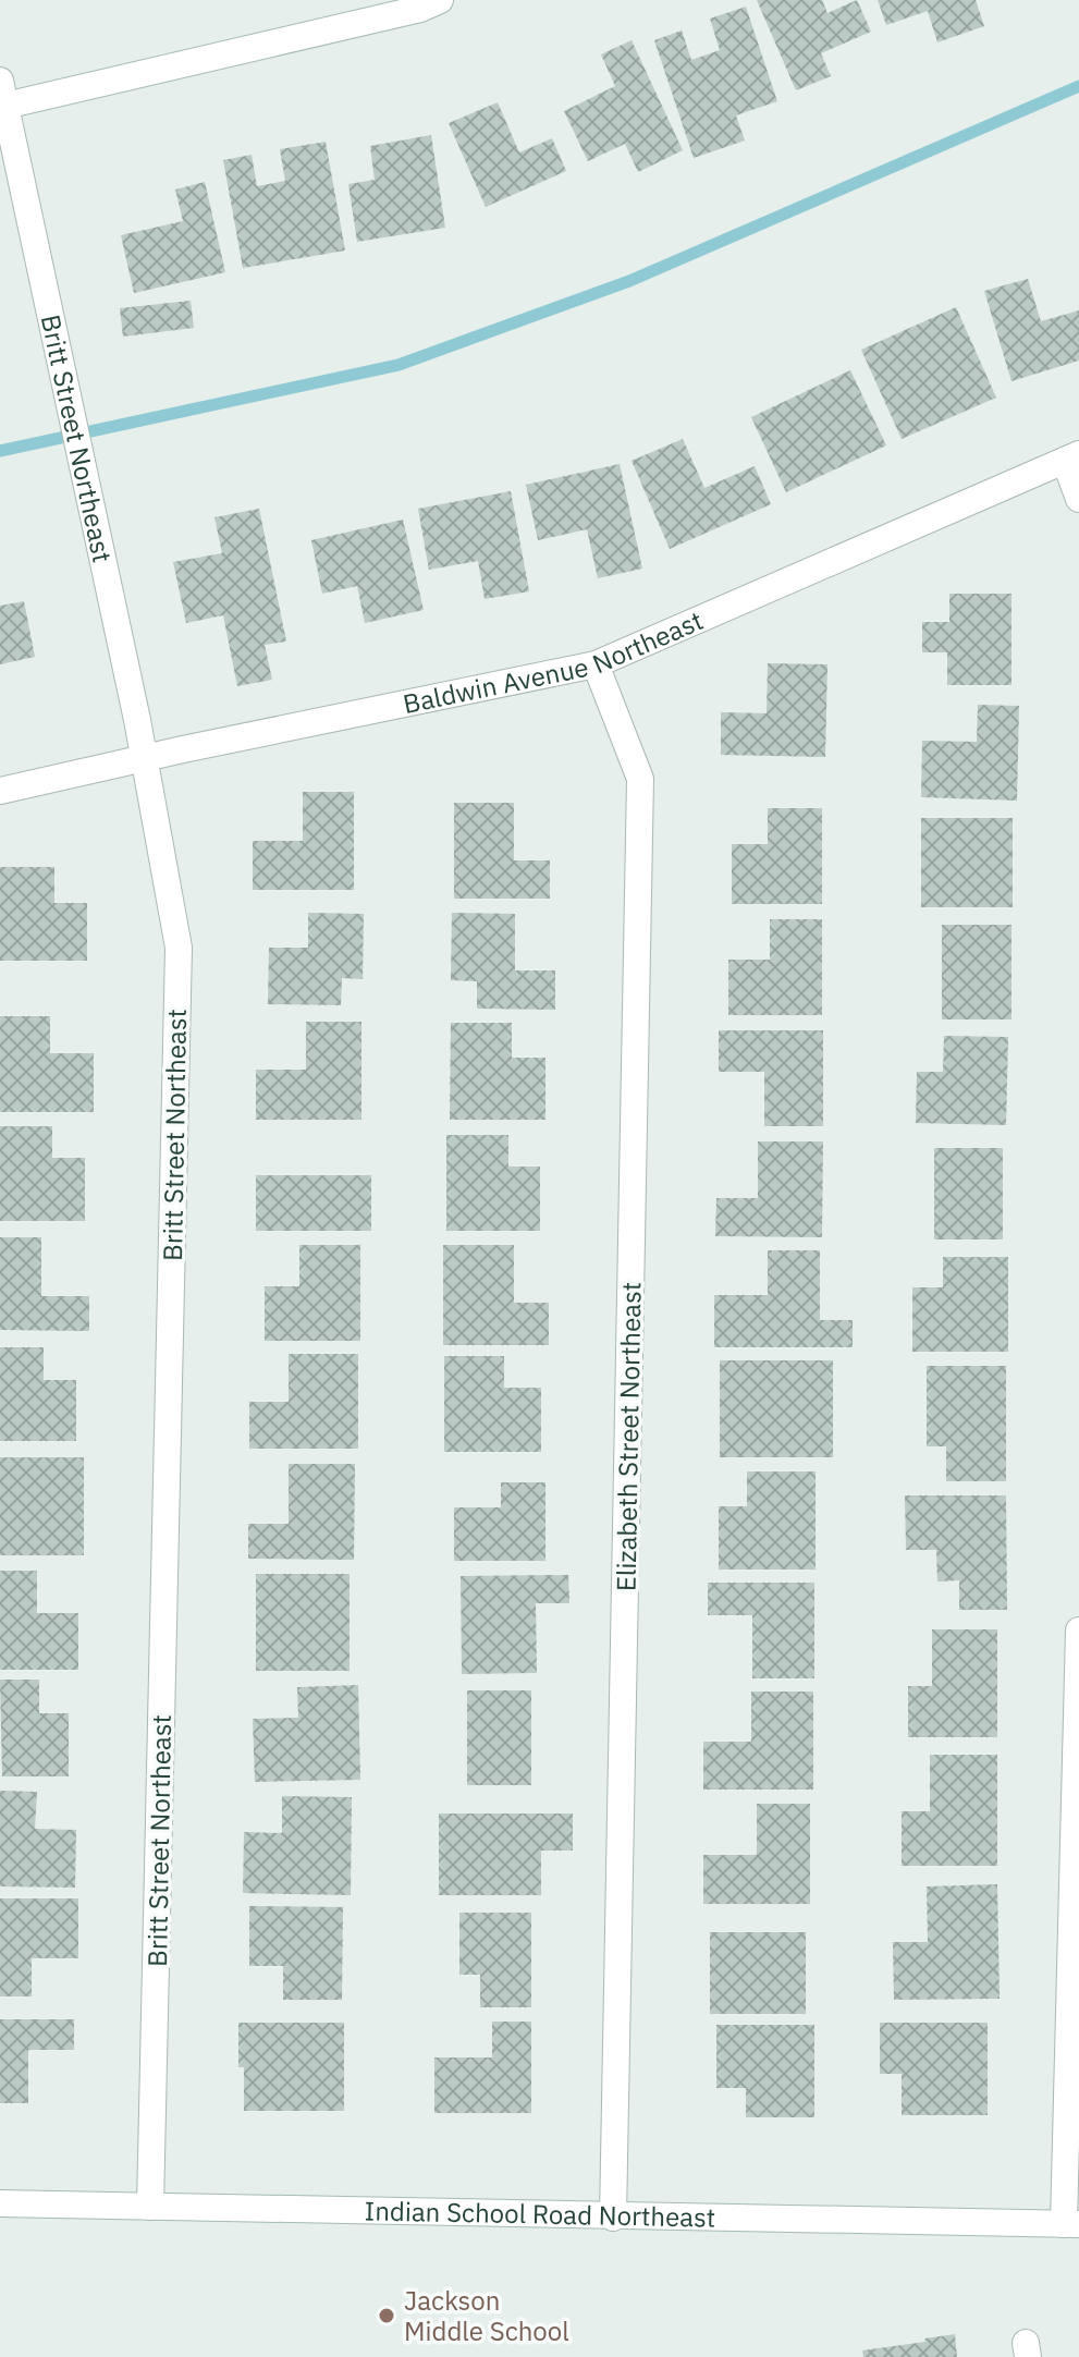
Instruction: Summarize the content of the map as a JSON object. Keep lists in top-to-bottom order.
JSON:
{
  "streets": {
    "street": [
      "Britt Street Northeast",
      "Baldwin Avenue Northeast",
      "Elizabeth Street Northeast",
      "Indian School Road Northeast"
    ]
  },
  "crossings": [
    ["Britt Street Northeast", "Baldwin Avenue Northeast"],
    ["Britt Street Northeast", "Indian School Road Northeast"],
    ["Baldwin Avenue Northeast", "Elizabeth Street Northeast"],
    ["Elizabeth Street Northeast", "Indian School Road Northeast"]
  ],
  "places": ["Jackson Middle School"]
}
